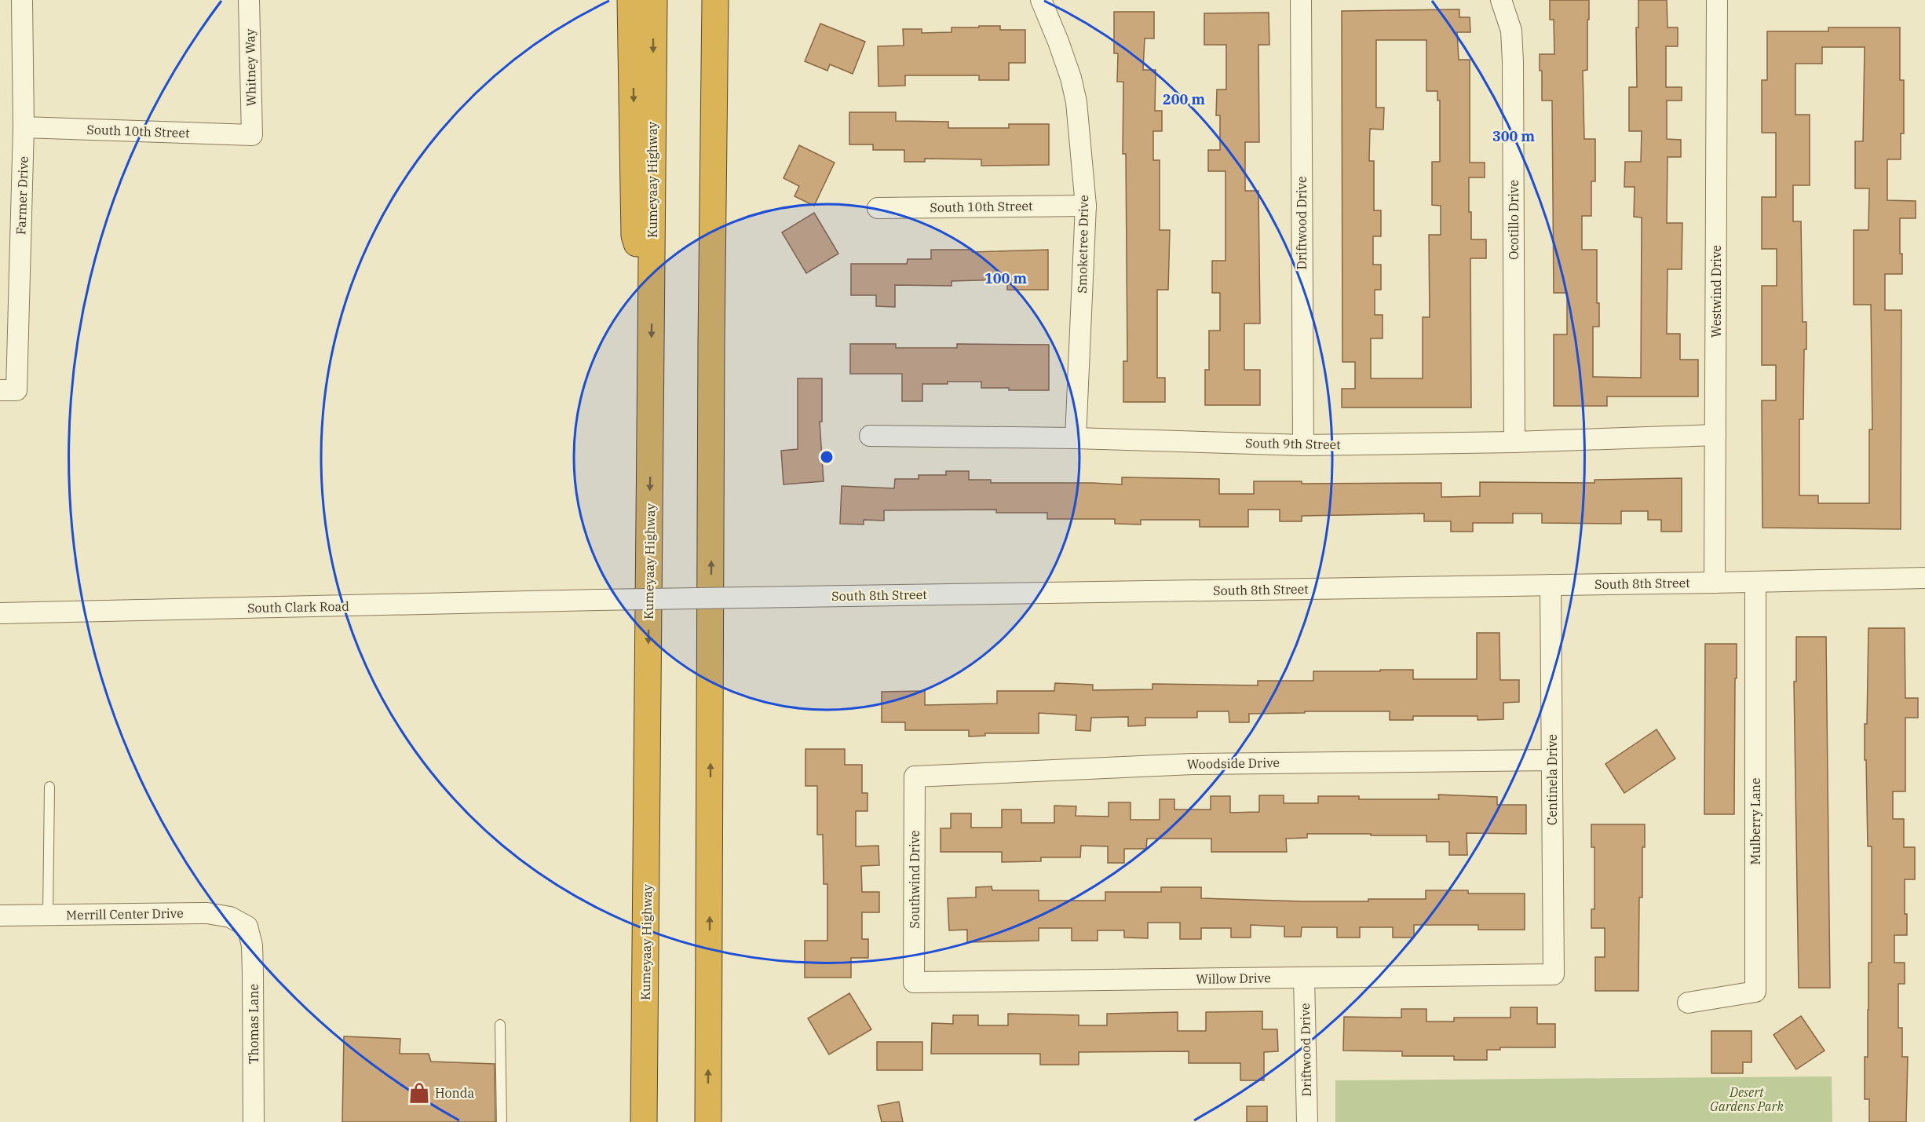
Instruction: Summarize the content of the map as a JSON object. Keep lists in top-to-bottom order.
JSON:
{
  "streets": {
    "highway": ["Kumeyaay Highway"],
    "street": [
      "Whitney Way",
      "South 10th Street",
      "Farmer Drive",
      "Ocotillo Drive",
      "Driftwood Drive",
      "Smoketree Drive",
      "Westwind Drive",
      "South 9th Street",
      "South 8th Street",
      "South Clark Road",
      "Woodside Drive",
      "Centinela Drive",
      "Mulberry Lane",
      "Southwind Drive",
      "Merrill Center Drive",
      "Willow Drive",
      "Thomas Lane"
    ]
  },
  "crossings": [
    ["Whitney Way", "South 10th Street"],
    ["South 10th Street", "Farmer Drive"],
    ["South 10th Street", "Smoketree Drive"],
    ["Ocotillo Drive", "South 9th Street"],
    ["Driftwood Drive", "South 9th Street"],
    ["Driftwood Drive", "Willow Drive"],
    ["Smoketree Drive", "South 9th Street"],
    ["Westwind Drive", "South 9th Street"],
    ["Westwind Drive", "South 8th Street"],
    ["South 8th Street", "South Clark Road"],
    ["South 8th Street", "Centinela Drive"],
    ["South 8th Street", "Mulberry Lane"],
    ["Woodside Drive", "Centinela Drive"],
    ["Woodside Drive", "Southwind Drive"],
    ["Centinela Drive", "Willow Drive"],
    ["Southwind Drive", "Willow Drive"],
    ["Merrill Center Drive", "Thomas Lane"]
  ],
  "parks": ["Desert Gardens Park"],
  "places": {
    "shop": ["Honda"]
  },
  "rings": ["200 m", "300 m", "100 m"]
}
